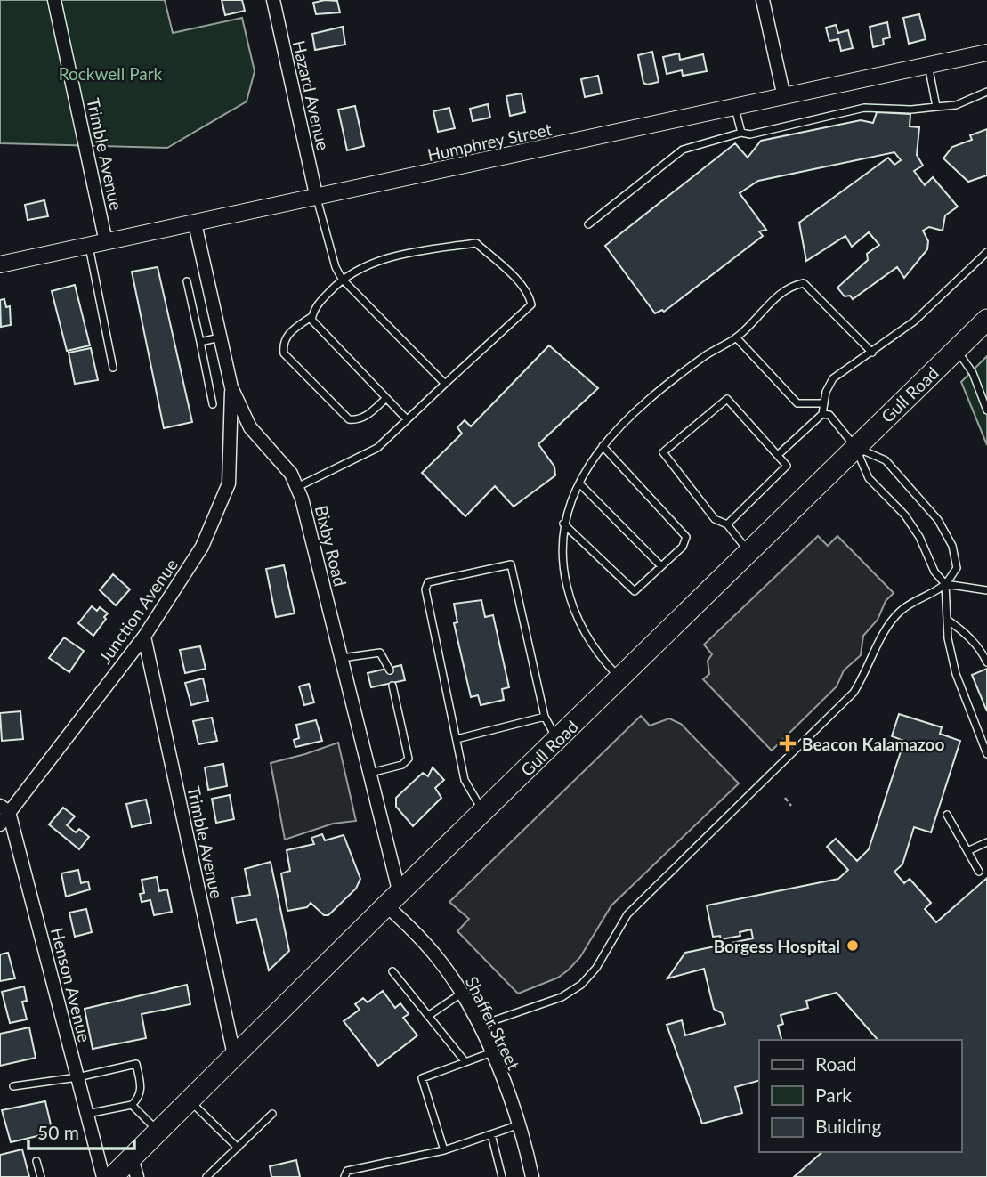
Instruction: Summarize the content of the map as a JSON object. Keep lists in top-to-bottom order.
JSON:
{
  "streets": {
    "main road": ["Gull Road"],
    "street": [
      "Hazard Avenue",
      "Humphrey Street",
      "Trimble Avenue",
      "Bixby Road",
      "Junction Avenue",
      "Henson Avenue",
      "Shaffer Street"
    ]
  },
  "crossings": [
    ["Hazard Avenue", "Humphrey Street"],
    ["Humphrey Street", "Trimble Avenue"],
    ["Humphrey Street", "Bixby Road"],
    ["Trimble Avenue", "Gull Road"],
    ["Trimble Avenue", "Junction Avenue"],
    ["Gull Road", "Bixby Road"],
    ["Gull Road", "Shaffer Street"],
    ["Bixby Road", "Junction Avenue"],
    ["Bixby Road", "Shaffer Street"],
    ["Junction Avenue", "Henson Avenue"]
  ],
  "parks": ["Rockwell Park"],
  "places": {
    "health": ["Beacon Kalamazoo"],
    "other": ["Borgess Hospital"]
  },
  "legend": ["Road", "Park", "Building"],
  "scale_bar": "50 m"
}
